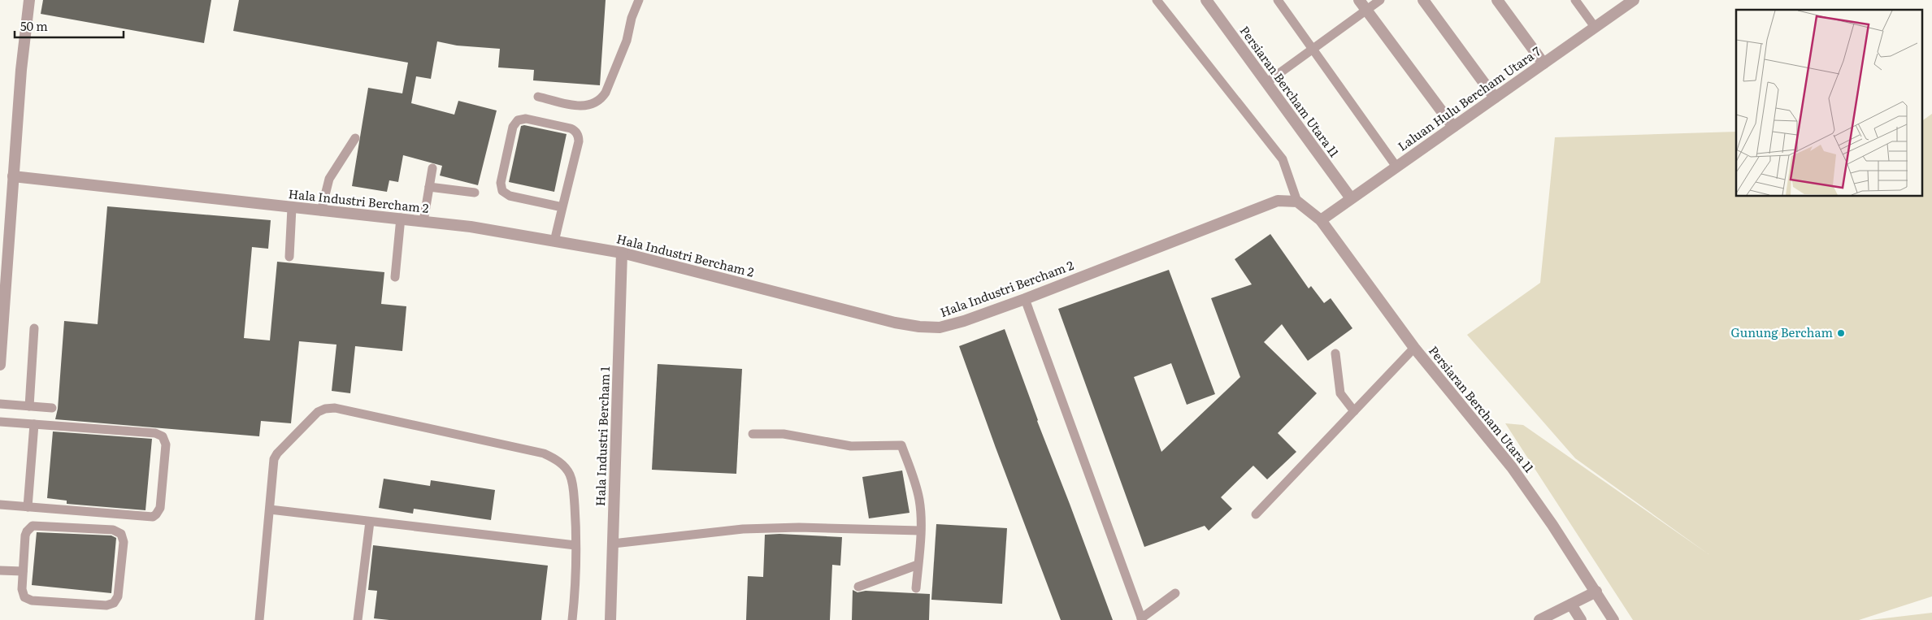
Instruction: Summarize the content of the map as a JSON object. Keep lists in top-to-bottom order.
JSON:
{
  "streets": {
    "street": [
      "Persiaran Bercham Utara 11",
      "Laluan Hulu Bercham Utara 7",
      "Hala Industri Bercham 2",
      "Hala Industri Bercham 1"
    ]
  },
  "crossings": [
    ["Persiaran Bercham Utara 11", "Laluan Hulu Bercham Utara 7"],
    ["Hala Industri Bercham 2", "Hala Industri Bercham 1"]
  ],
  "places": ["Gunung Bercham"],
  "scale_bar": "50 m"
}
